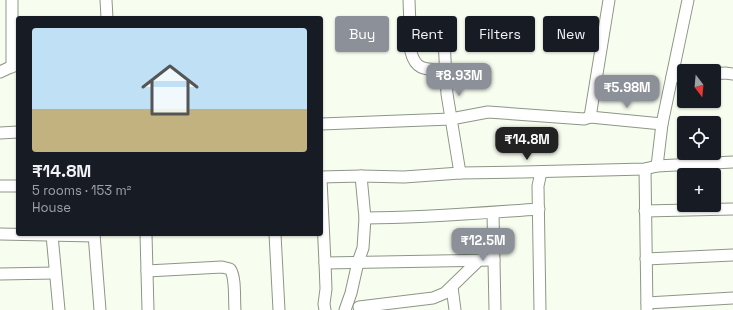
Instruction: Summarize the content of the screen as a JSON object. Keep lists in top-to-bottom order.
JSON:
{
  "north": "bottom",
  "page": {
    "chip": [
      "Buy",
      "Rent",
      "Filters",
      "New"
    ],
    "list": [
      {
        "name": "₹14.8M",
        "note": "5 rooms · 153 m² · House"
      }
    ],
    "price": [
      "₹8.93M",
      "₹5.98M",
      "₹14.8M",
      "₹12.5M"
    ],
    "map_buttons": "+"
  }
}
